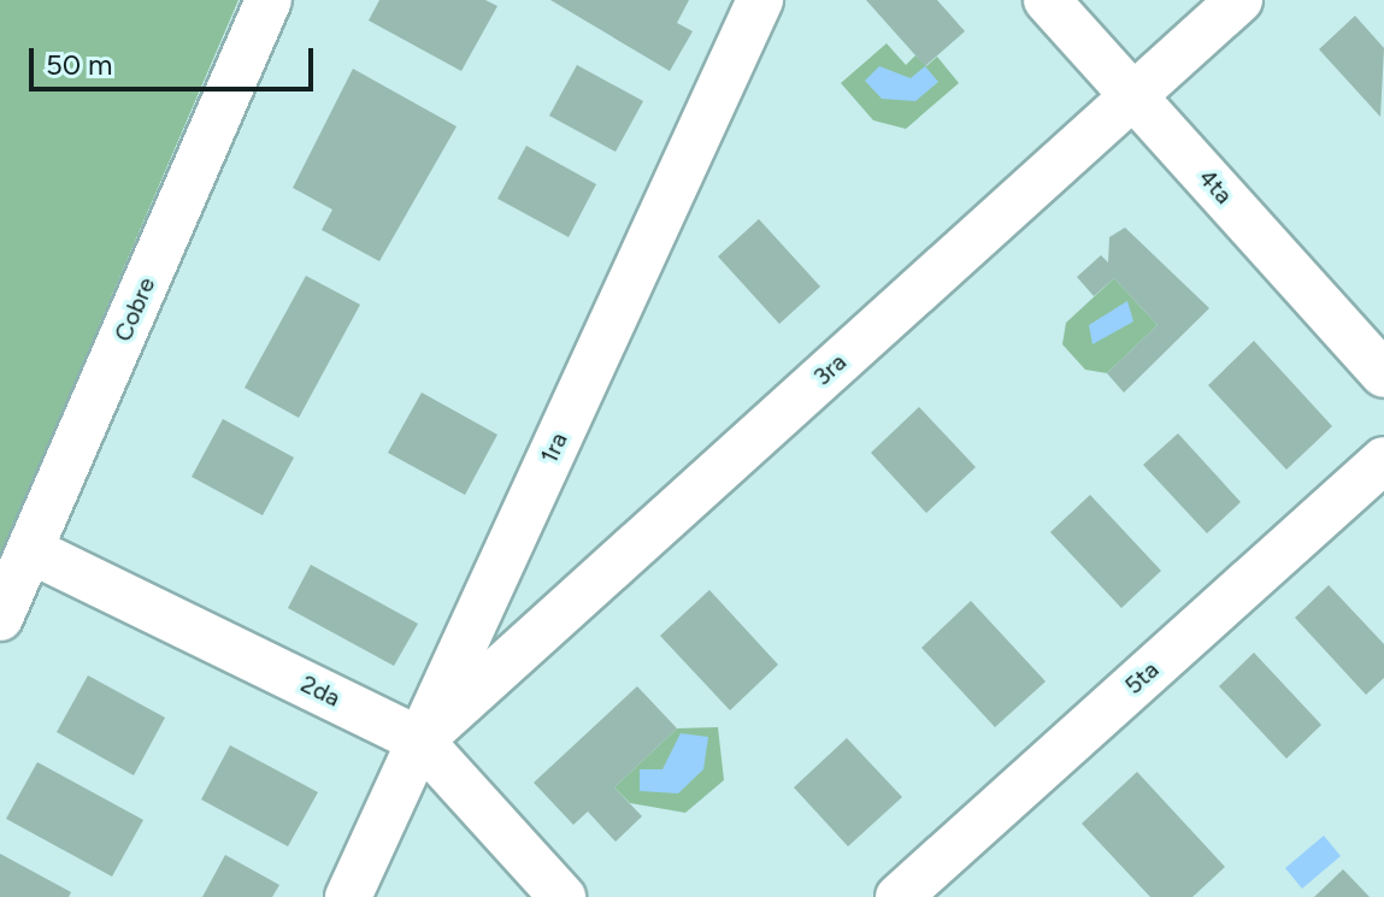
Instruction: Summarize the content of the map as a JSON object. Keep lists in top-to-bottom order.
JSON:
{
  "streets": {
    "street": [
      "4ta",
      "Cobre",
      "3ra",
      "1ra",
      "5ta",
      "2da"
    ]
  },
  "crossings": [
    ["4ta", "3ra"],
    ["Cobre", "2da"],
    ["3ra", "1ra"],
    ["3ra", "2da"],
    ["1ra", "2da"]
  ],
  "scale_bar": "50 m"
}
